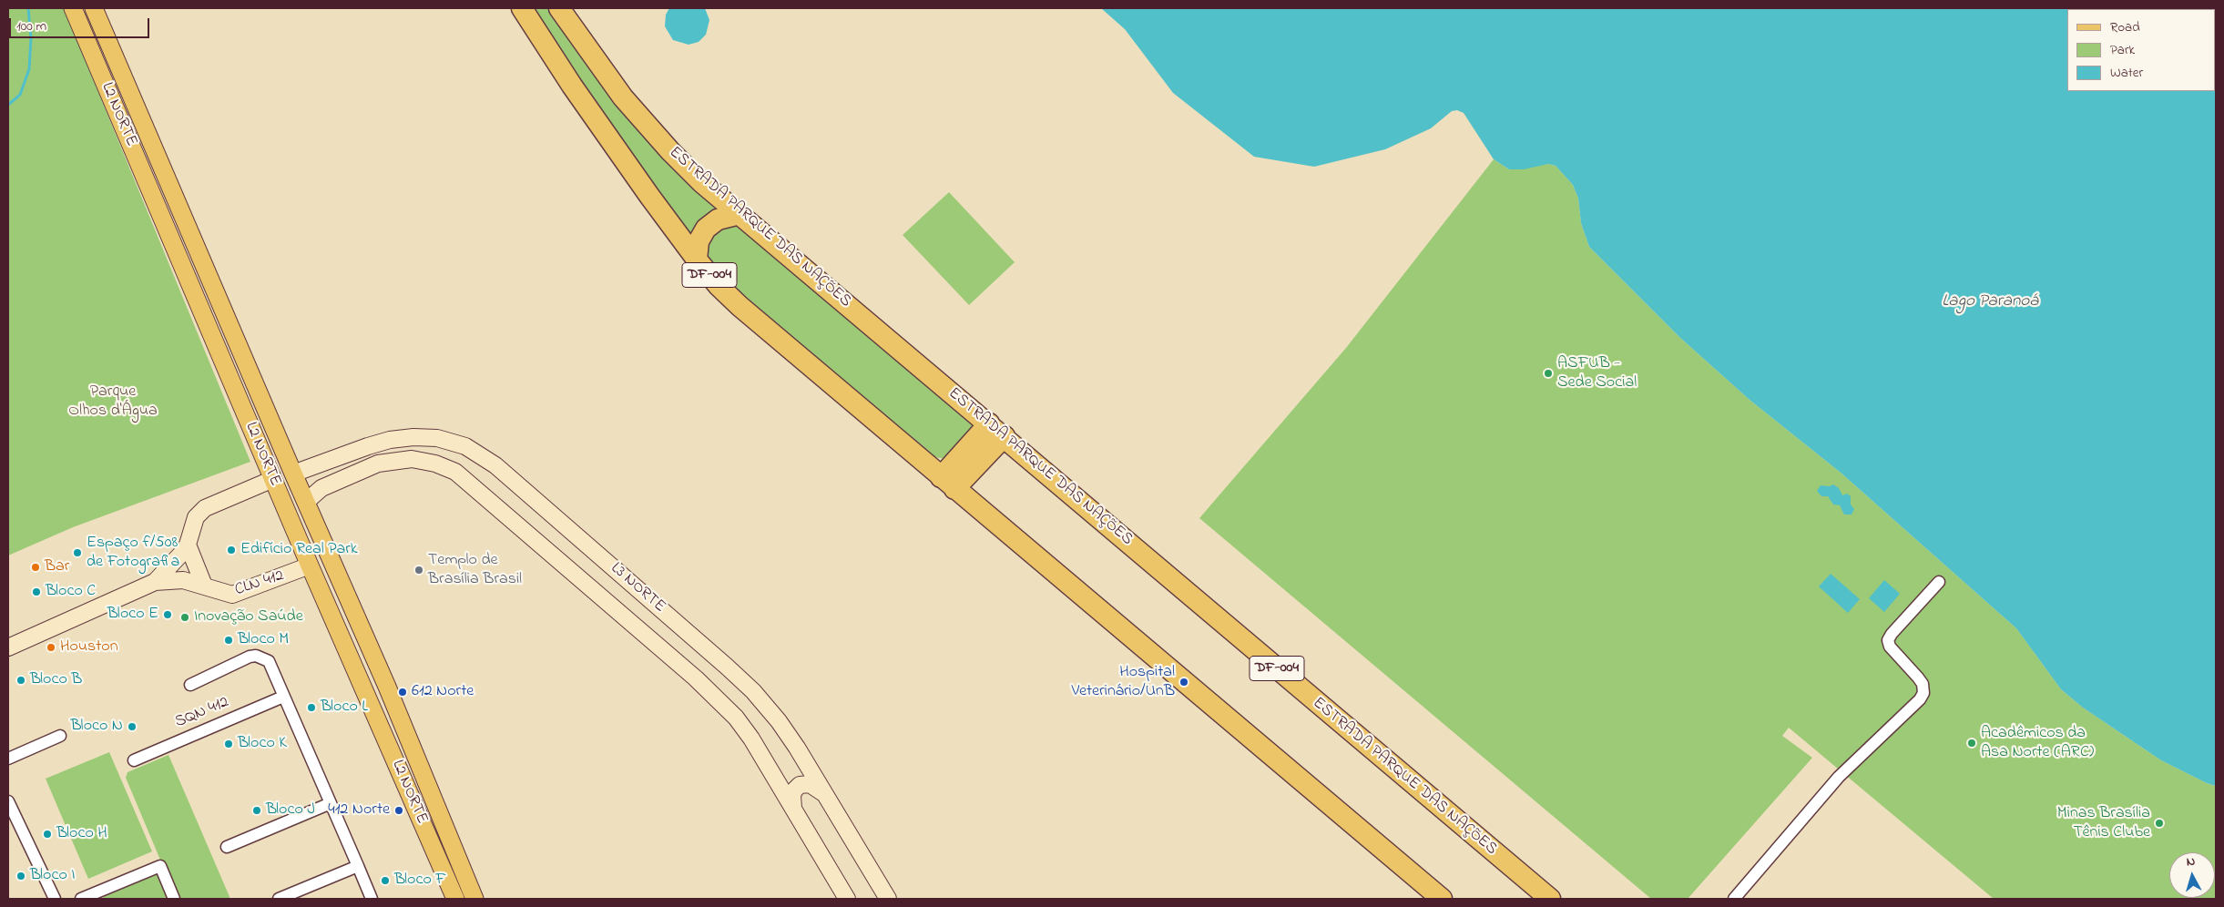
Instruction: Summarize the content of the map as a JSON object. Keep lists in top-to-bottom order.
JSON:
{
  "streets": {
    "highway": ["ESTRADA PARQUE DAS NAÇÕES", "DF-004"],
    "main road": ["L2 NORTE", "CLN 412", "L3 NORTE"],
    "street": ["SQN 412"]
  },
  "crossings": [
    ["L2 NORTE", "CLN 412"],
    ["L2 NORTE", "L3 NORTE"]
  ],
  "water": ["Lago Paranoá"],
  "parks": ["Parque Olhos d'Água"],
  "places": [
    "ASFUB - Sede Social",
    "Edifício Real Park",
    "Espaço f/508 de Fotografia",
    "Bar",
    "Templo de Brasília Brasil",
    "Bloco C",
    "Bloco E",
    "Inovação Saúde",
    "Bloco M",
    "Houston",
    "Bloco B",
    "Hospital Veterinário/UnB",
    "612 Norte",
    "Bloco L",
    "Bloco N",
    "Acadêmicos da Asa Norte (ARC)",
    "Bloco K",
    "Bloco J",
    "412 Norte",
    "Minas Brasília Tênis Clube",
    "Bloco H",
    "Bloco I",
    "Bloco F"
  ],
  "legend": ["Road", "Park", "Water"],
  "scale_bar": "100 m",
  "north": "top"
}
